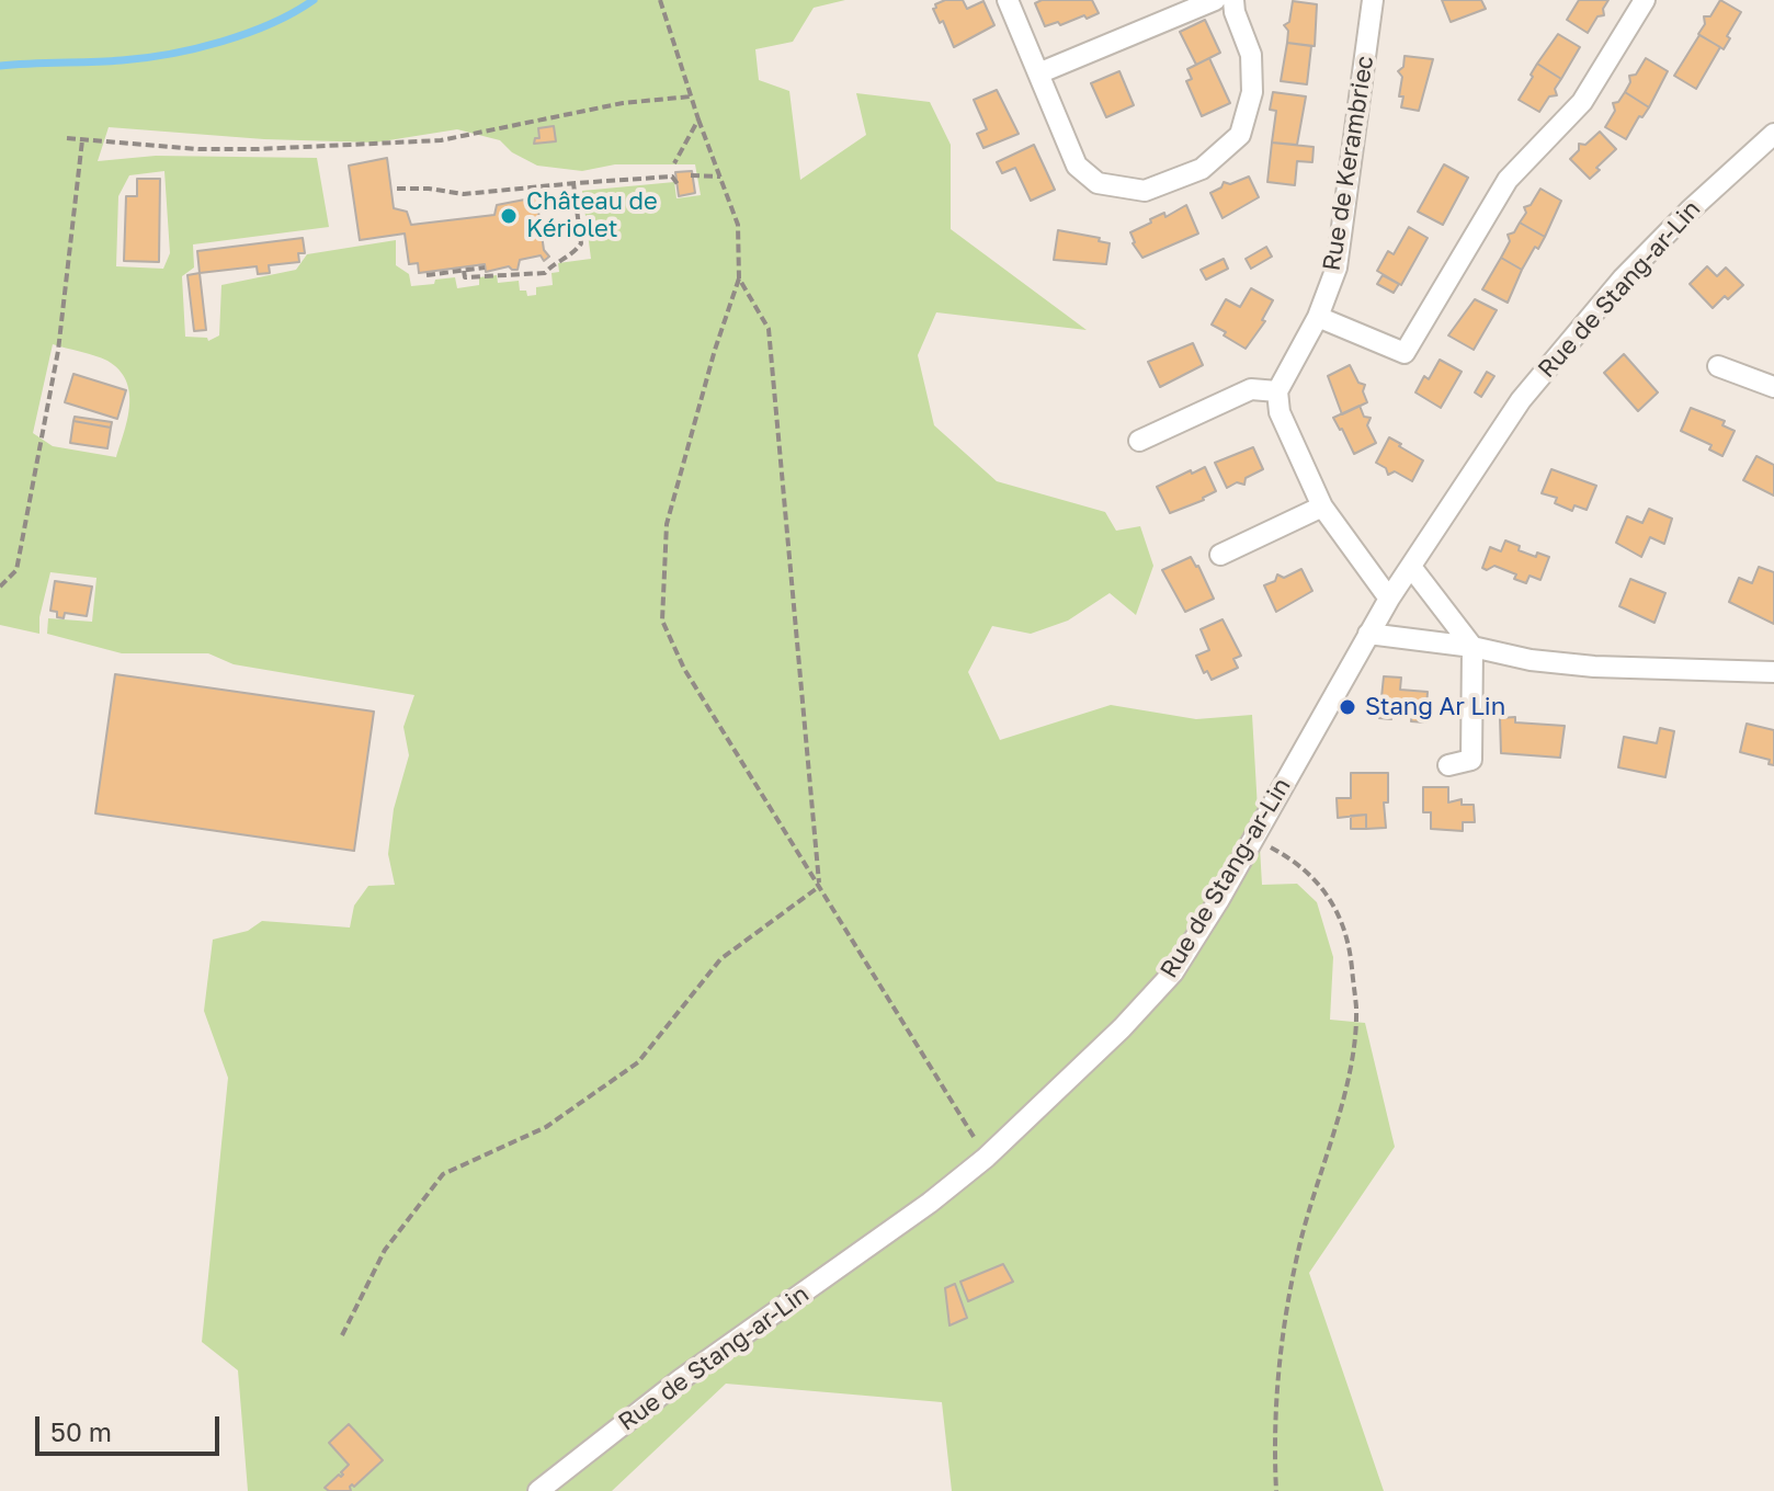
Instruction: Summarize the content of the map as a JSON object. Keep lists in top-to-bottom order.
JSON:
{
  "streets": {
    "street": ["Rue de Kerambriec", "Rue de Stang-ar-Lin"]
  },
  "places": ["Château de Kériolet", "Stang Ar Lin"],
  "scale_bar": "50 m"
}
